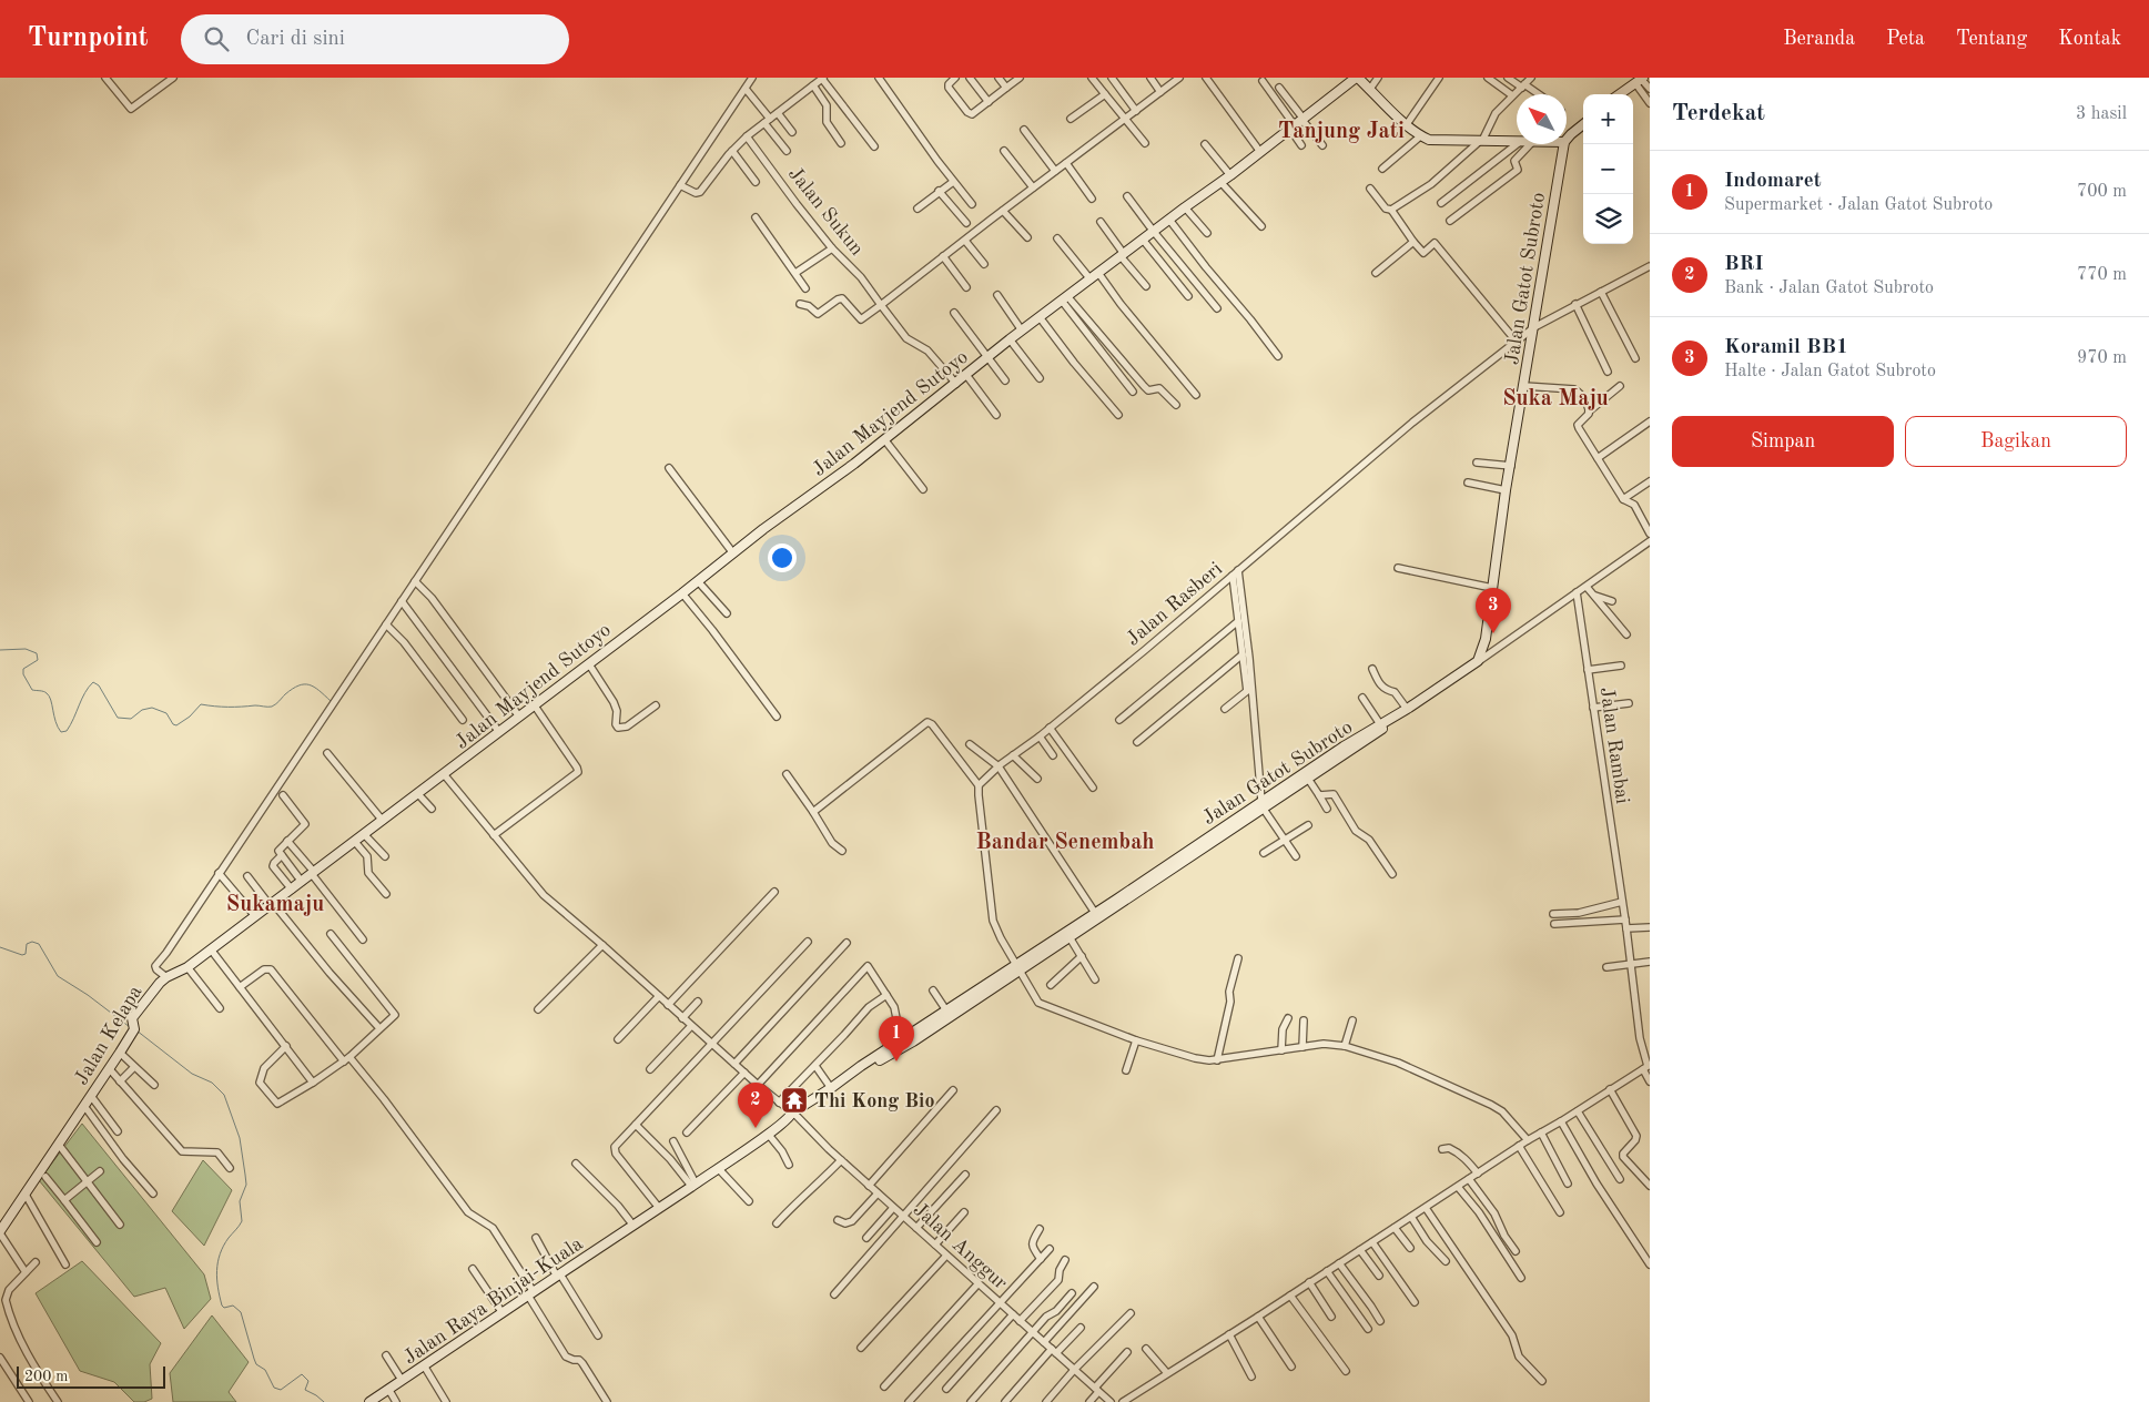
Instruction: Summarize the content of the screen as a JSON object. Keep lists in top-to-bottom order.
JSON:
{
  "streets": {
    "main road": [
      "Jalan Gatot Subroto",
      "Jalan Mayjend Sutoyo",
      "Jalan Kelapa",
      "Jalan Raya Binjai-Kuala"
    ],
    "street": [
      "Jalan Sukun",
      "Jalan Rasberi",
      "Jalan Rambai",
      "Jalan Anggur"
    ]
  },
  "crossings": [
    ["Jalan Sukun", "Jalan Mayjend Sutoyo"],
    ["Jalan Gatot Subroto", "Jalan Rasberi"],
    ["Jalan Gatot Subroto", "Jalan Anggur"],
    ["Jalan Gatot Subroto", "Jalan Raya Binjai-Kuala"],
    ["Jalan Mayjend Sutoyo", "Jalan Kelapa"],
    ["Jalan Mayjend Sutoyo", "Jalan Anggur"],
    ["Jalan Kelapa", "Jalan Anggur"]
  ],
  "districts": [
    "Tanjung Jati",
    "Suka Maju",
    "Bandar Senembah",
    "Sukamaju"
  ],
  "places": {
    "temple": ["Thi Kong Bio"]
  },
  "scale_bar": "200 m",
  "north": "top left",
  "page": {
    "header": "Turnpoint",
    "search": "Cari di sini",
    "nav": [
      "Beranda",
      "Peta",
      "Tentang",
      "Kontak"
    ],
    "heading": ["Terdekat", "3 hasil"],
    "map_buttons": ["+", "−"],
    "list": [
      {
        "mark": "1",
        "name": "Indomaret",
        "note": "Supermarket · Jalan Gatot Subroto",
        "value": "700 m"
      },
      {
        "mark": "2",
        "name": "BRI",
        "note": "Bank · Jalan Gatot Subroto",
        "value": "770 m"
      },
      {
        "mark": "3",
        "name": "Koramil BB1",
        "note": "Halte · Jalan Gatot Subroto",
        "value": "970 m"
      }
    ],
    "buttons": ["Simpan", "Bagikan"],
    "pins": ["3", "1", "2"],
    "scale": "200 m"
  }
}
